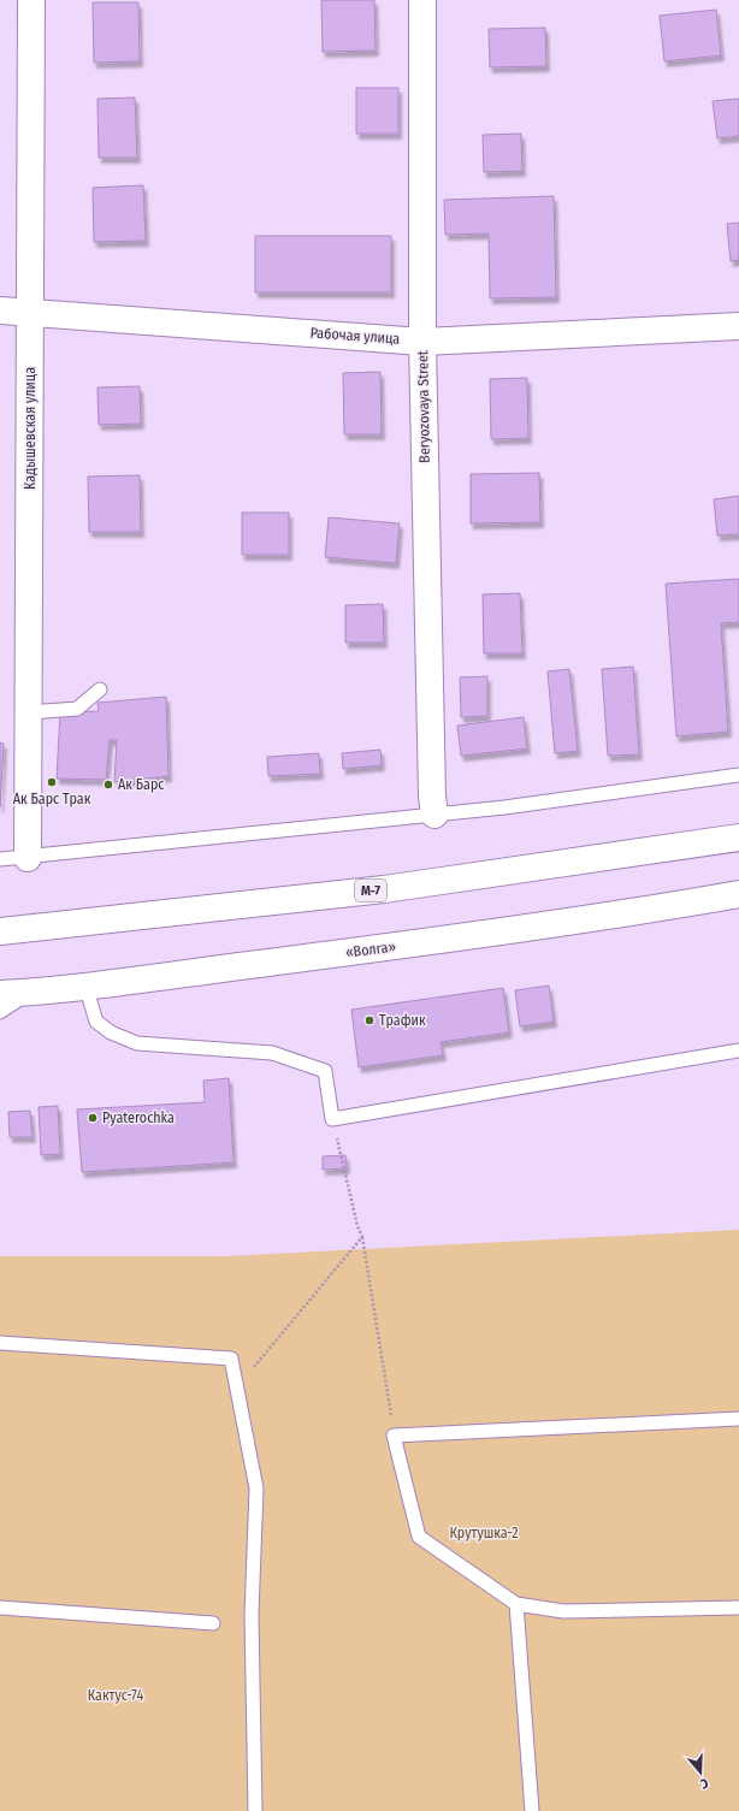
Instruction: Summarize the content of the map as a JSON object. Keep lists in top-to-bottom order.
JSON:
{
  "streets": {
    "main road": [
      "Рабочая улица",
      "Beryozovaya Street",
      "Кадышевская улица",
      "М-7",
      "«Волга»"
    ]
  },
  "crossings": [
    ["Рабочая улица", "Beryozovaya Street"],
    ["Рабочая улица", "Кадышевская улица"]
  ],
  "parks": ["Крутушка-2", "Кактус-74"],
  "places": [
    "Ак Барс Трак",
    "Ак Барс",
    "Трафик",
    "Pyaterochka"
  ],
  "north": "bottom"
}
